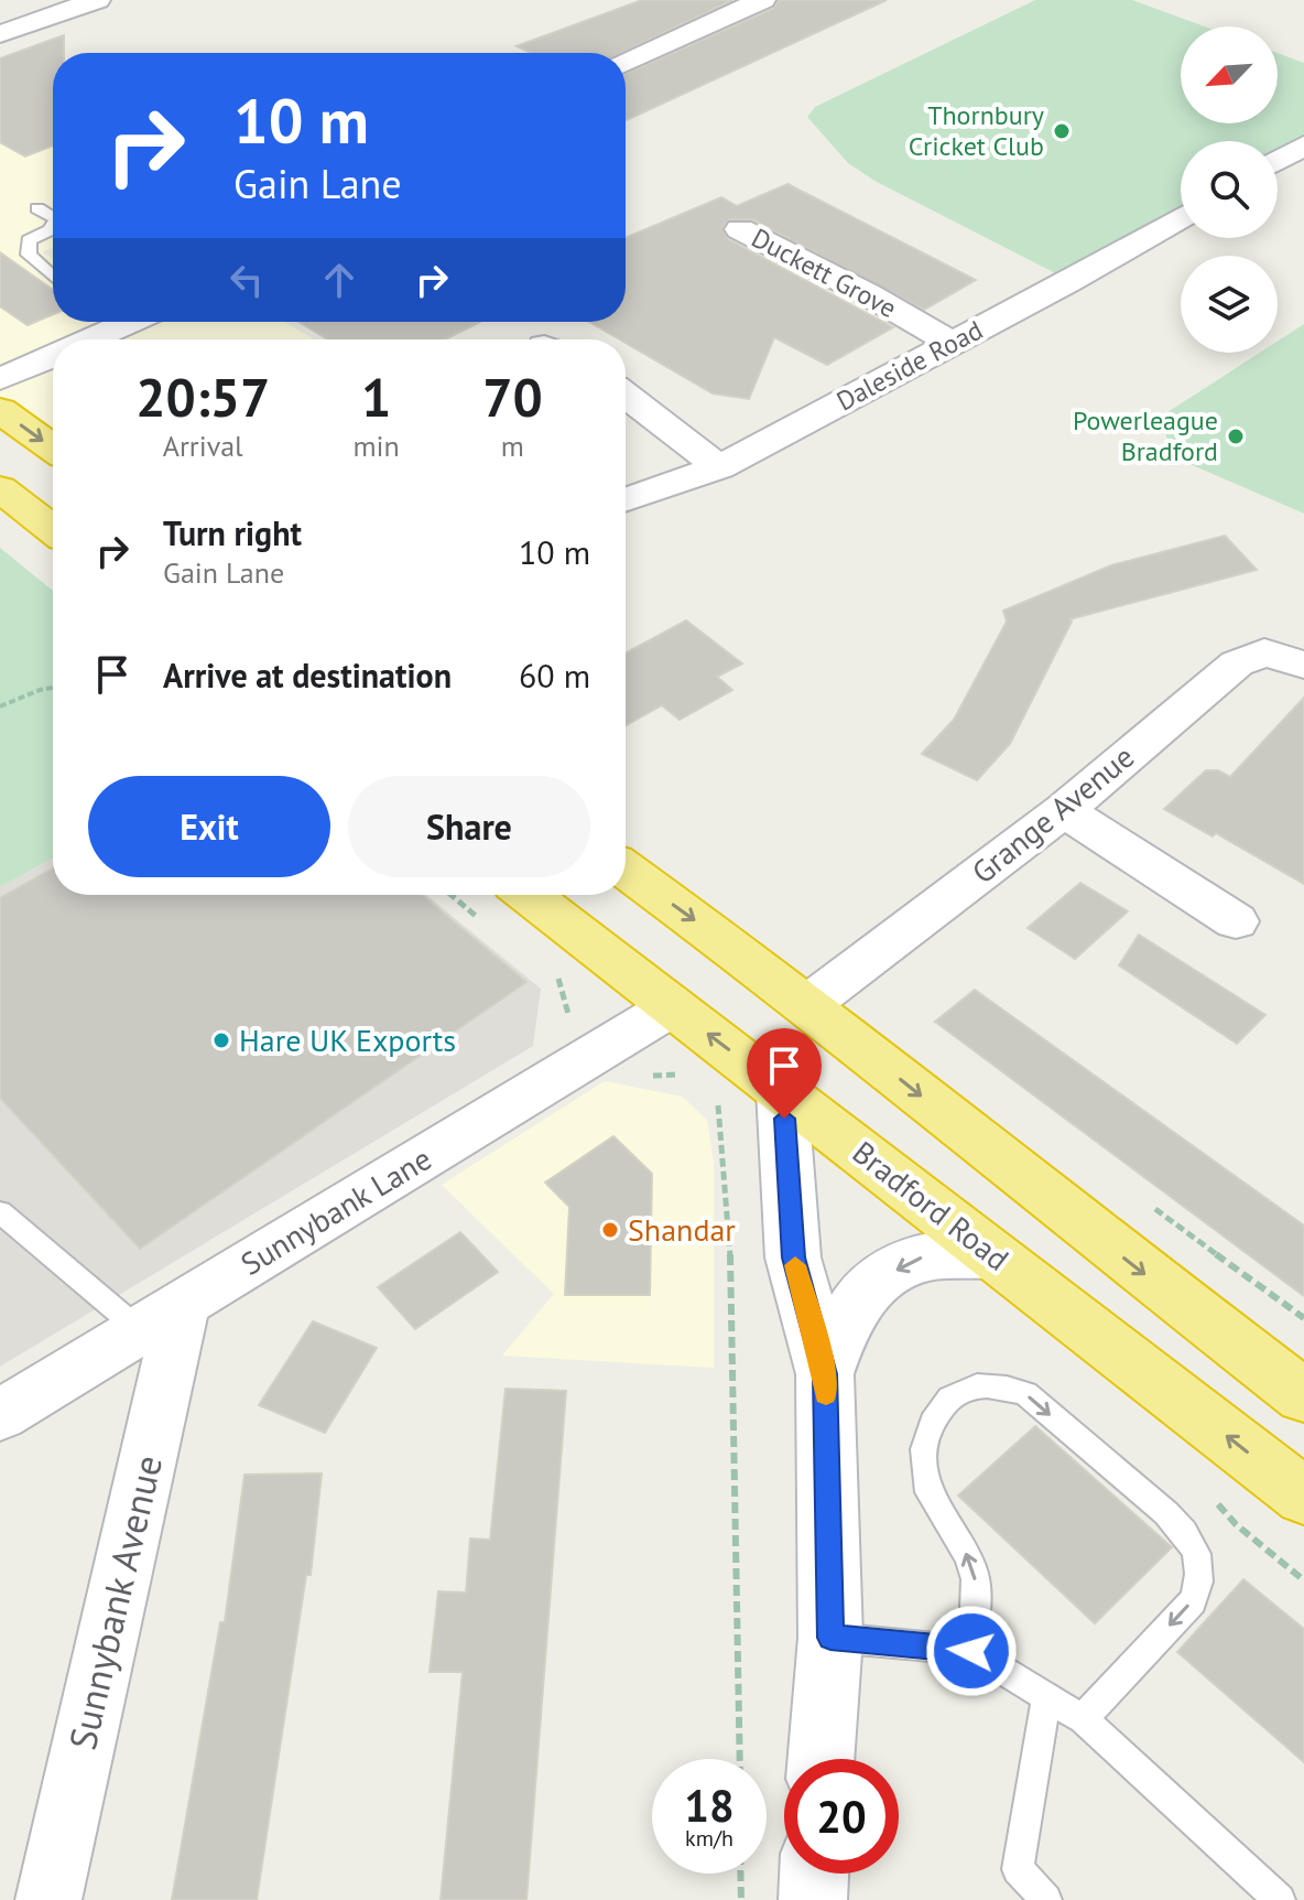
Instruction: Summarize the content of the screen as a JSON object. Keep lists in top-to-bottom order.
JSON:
{
  "streets": {
    "highway": ["Bradford Road"],
    "street": [
      "Duckett Grove",
      "Daleside Road",
      "Grange Avenue",
      "Sunnybank Lane",
      "Sunnybank Avenue"
    ]
  },
  "crossings": [
    ["Duckett Grove", "Daleside Road"],
    ["Bradford Road", "Sunnybank Lane"],
    ["Sunnybank Lane", "Sunnybank Avenue"]
  ],
  "places": [
    "Thornbury Cricket Club",
    "Powerleague Bradford",
    "Hare UK Exports",
    "Shandar"
  ],
  "north": "bottom left",
  "page": {
    "turn": ["10 m", "Gain Lane"],
    "eta": [
      "20:57",
      "Arrival",
      "1",
      "min",
      "70",
      "m"
    ],
    "list": [
      {
        "name": "Turn right",
        "note": "Gain Lane",
        "value": "10 m"
      },
      {
        "name": "Arrive at destination",
        "value": "60 m"
      }
    ],
    "buttons": ["Exit", "Share"],
    "speed": "18 km/h",
    "limit": "20"
  }
}
